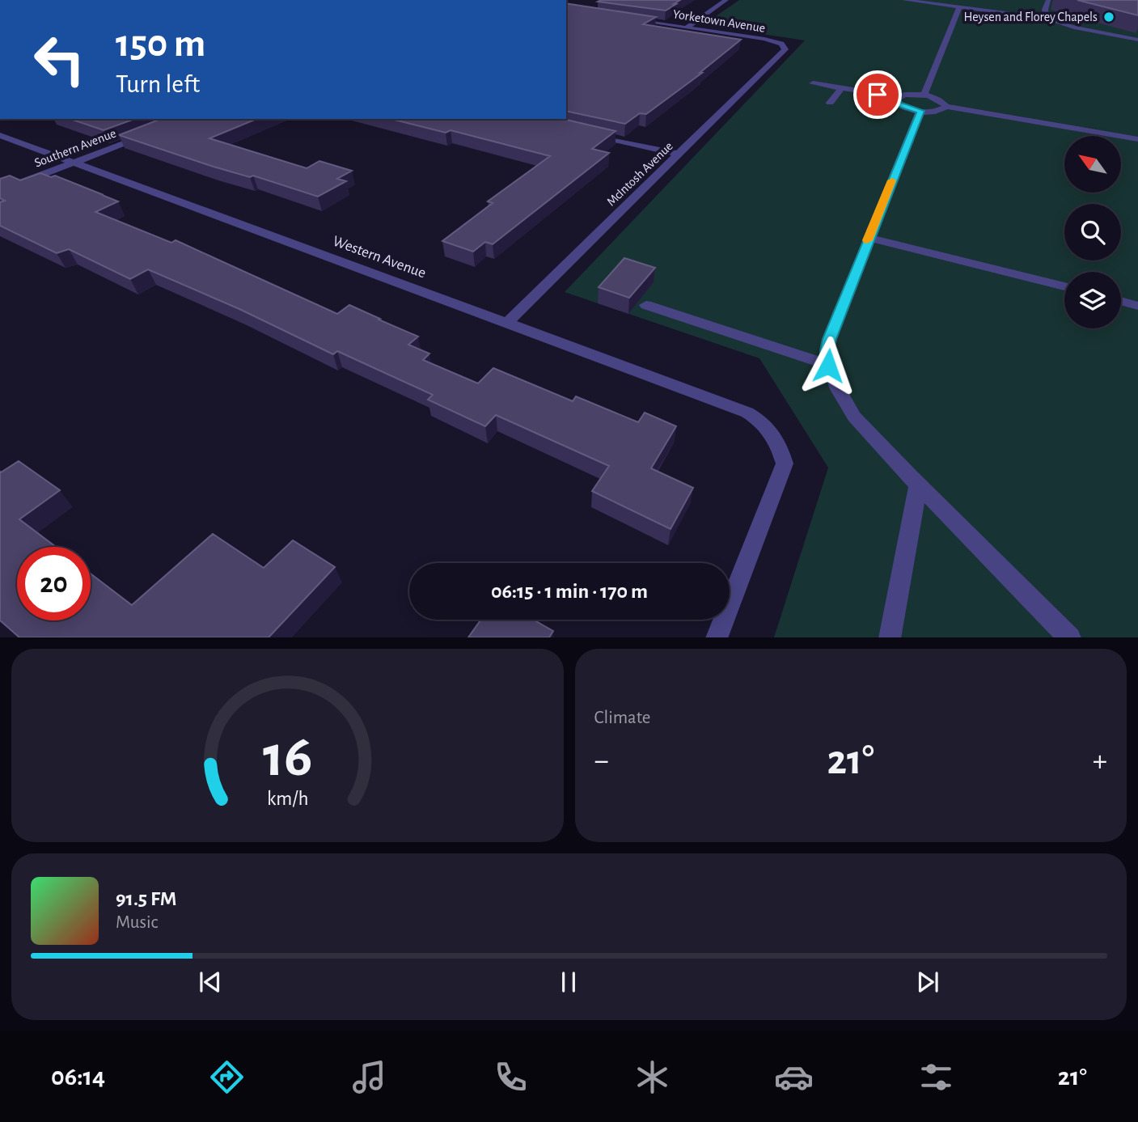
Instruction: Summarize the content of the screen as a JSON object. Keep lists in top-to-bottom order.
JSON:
{
  "streets": {
    "street": [
      "Yorketown Avenue",
      "Southern Avenue",
      "McIntosh Avenue",
      "Western Avenue"
    ]
  },
  "crossings": [
    ["Yorketown Avenue", "McIntosh Avenue"],
    ["Southern Avenue", "Western Avenue"],
    ["McIntosh Avenue", "Western Avenue"]
  ],
  "places": ["Heysen and Florey Chapels"],
  "north": "top left",
  "page": {
    "turn": ["150 m", "Turn left"],
    "limit": "20",
    "trip": "06:15 · 1 min · 170 m",
    "tile": "Climate",
    "heat": ["−", "21°", "+"],
    "song": ["91.5 FM", "Music"],
    "tabs": ["06:14", "21°"],
    "gauge": ["16", "km/h"]
  }
}
